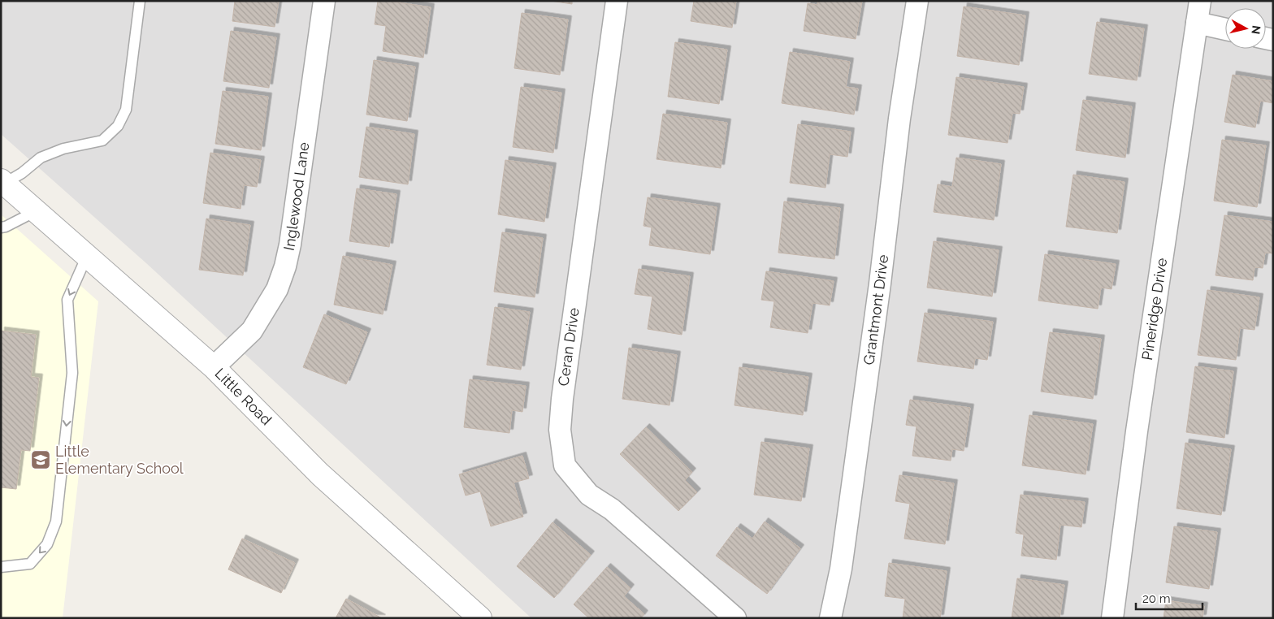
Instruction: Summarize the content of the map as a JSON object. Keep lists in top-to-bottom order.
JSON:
{
  "streets": {
    "street": [
      "Inglewood Lane",
      "Grantmont Drive",
      "Pineridge Drive",
      "Ceran Drive",
      "Little Road"
    ]
  },
  "crossings": [
    ["Inglewood Lane", "Little Road"]
  ],
  "places": {
    "school or university": ["Little Elementary School"]
  },
  "scale_bar": "20 m",
  "north": "right"
}
